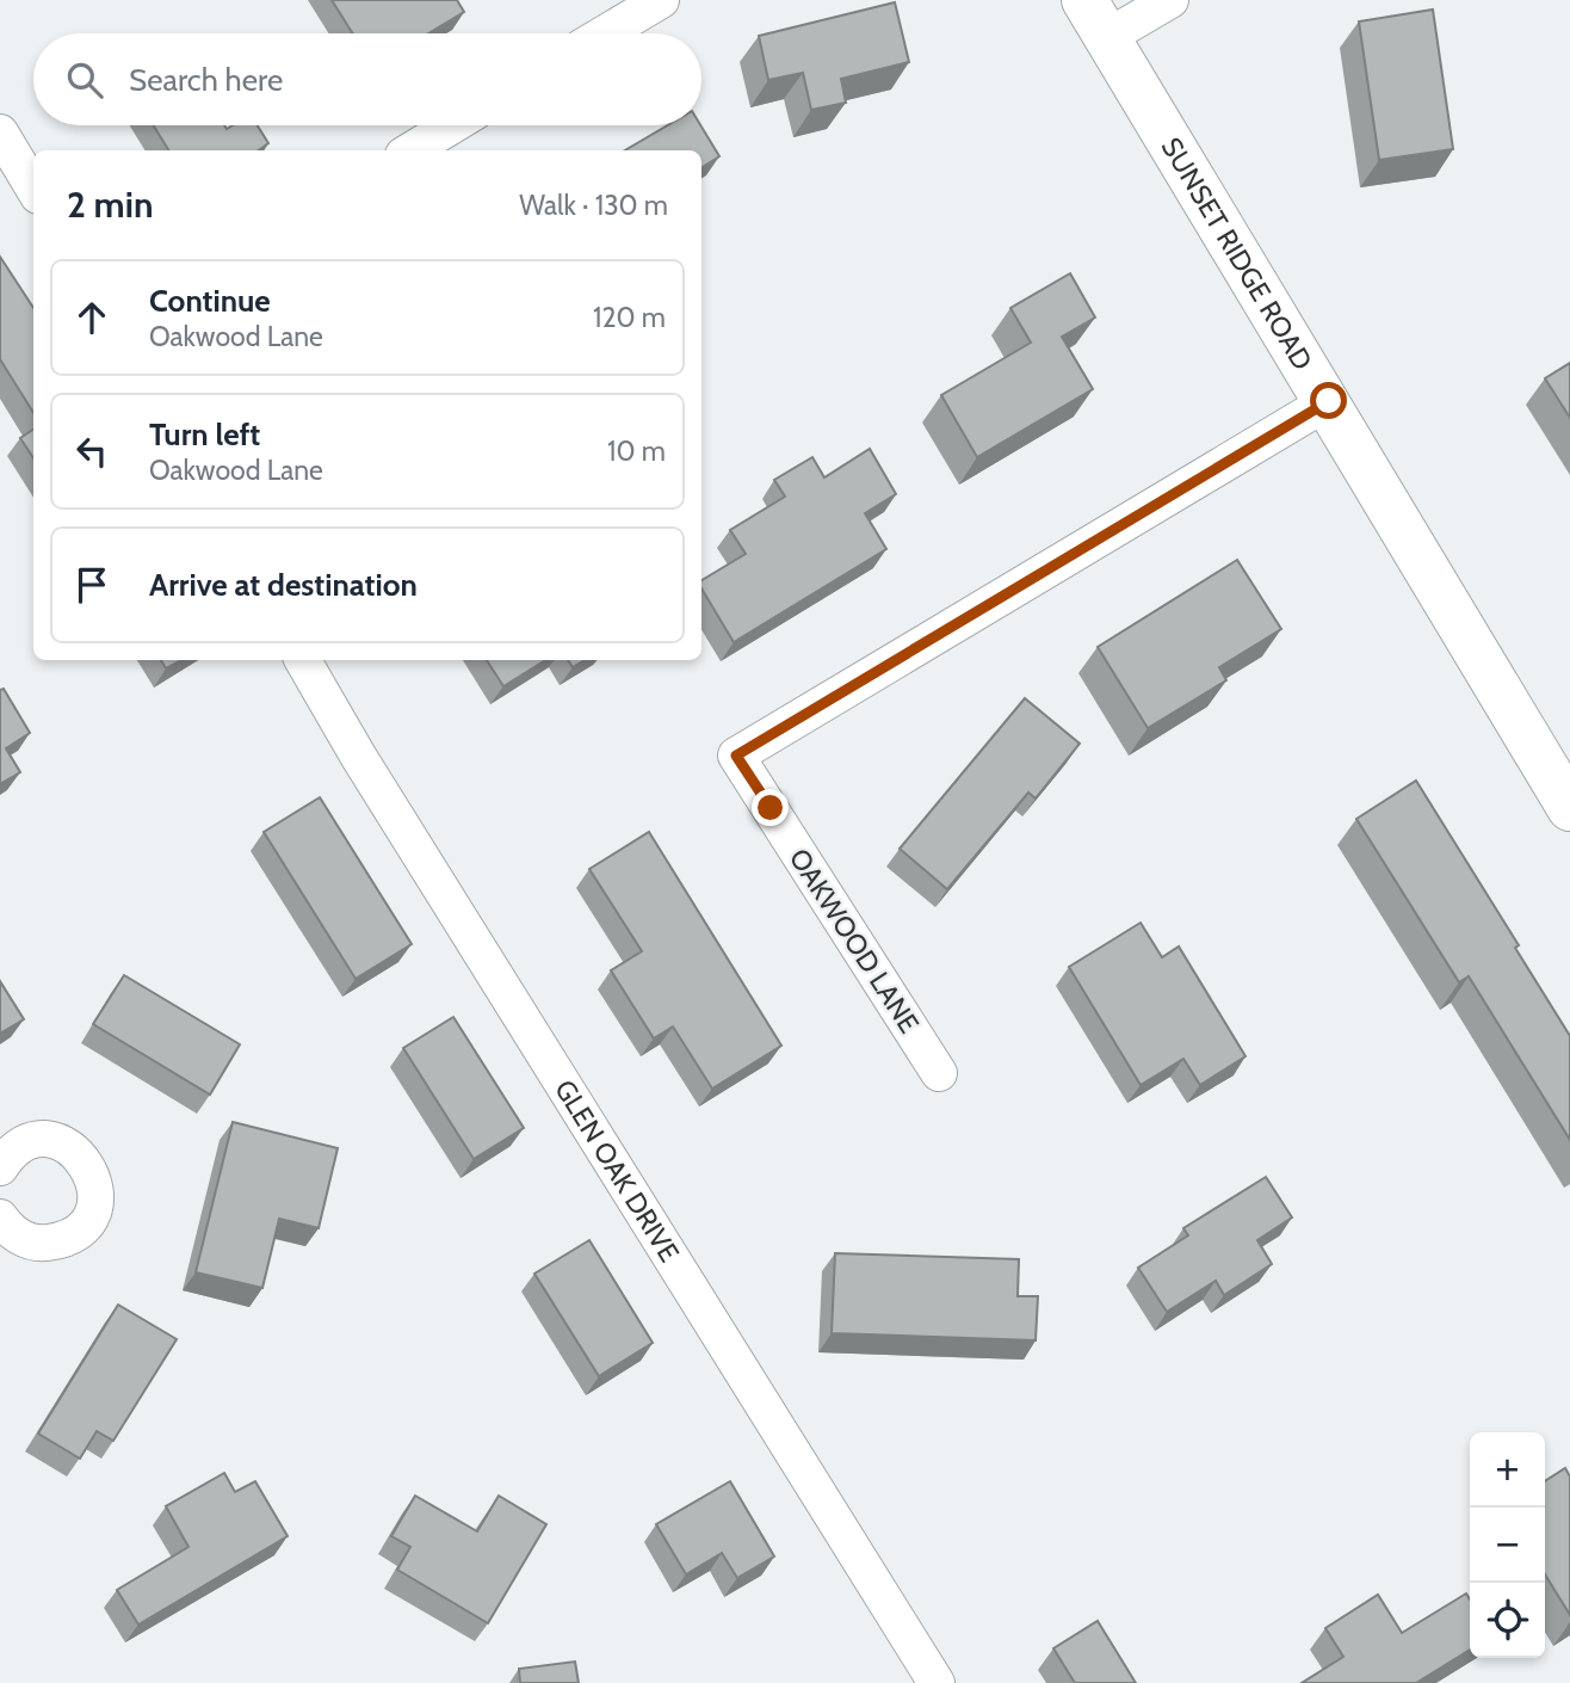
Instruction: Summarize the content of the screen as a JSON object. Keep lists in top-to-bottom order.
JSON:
{
  "streets": {
    "street": ["SUNSET RIDGE ROAD", "OAKWOOD LANE", "GLEN OAK DRIVE"]
  },
  "crossings": [
    ["SUNSET RIDGE ROAD", "OAKWOOD LANE"]
  ],
  "page": {
    "search": "Search here",
    "heading": ["2 min", "Walk · 130 m"],
    "list": [
      ["Continue", "Oakwood Lane", "120 m"],
      ["Turn left", "Oakwood Lane", "10 m"],
      "Arrive at destination"
    ],
    "map_buttons": ["+", "−"]
  }
}
